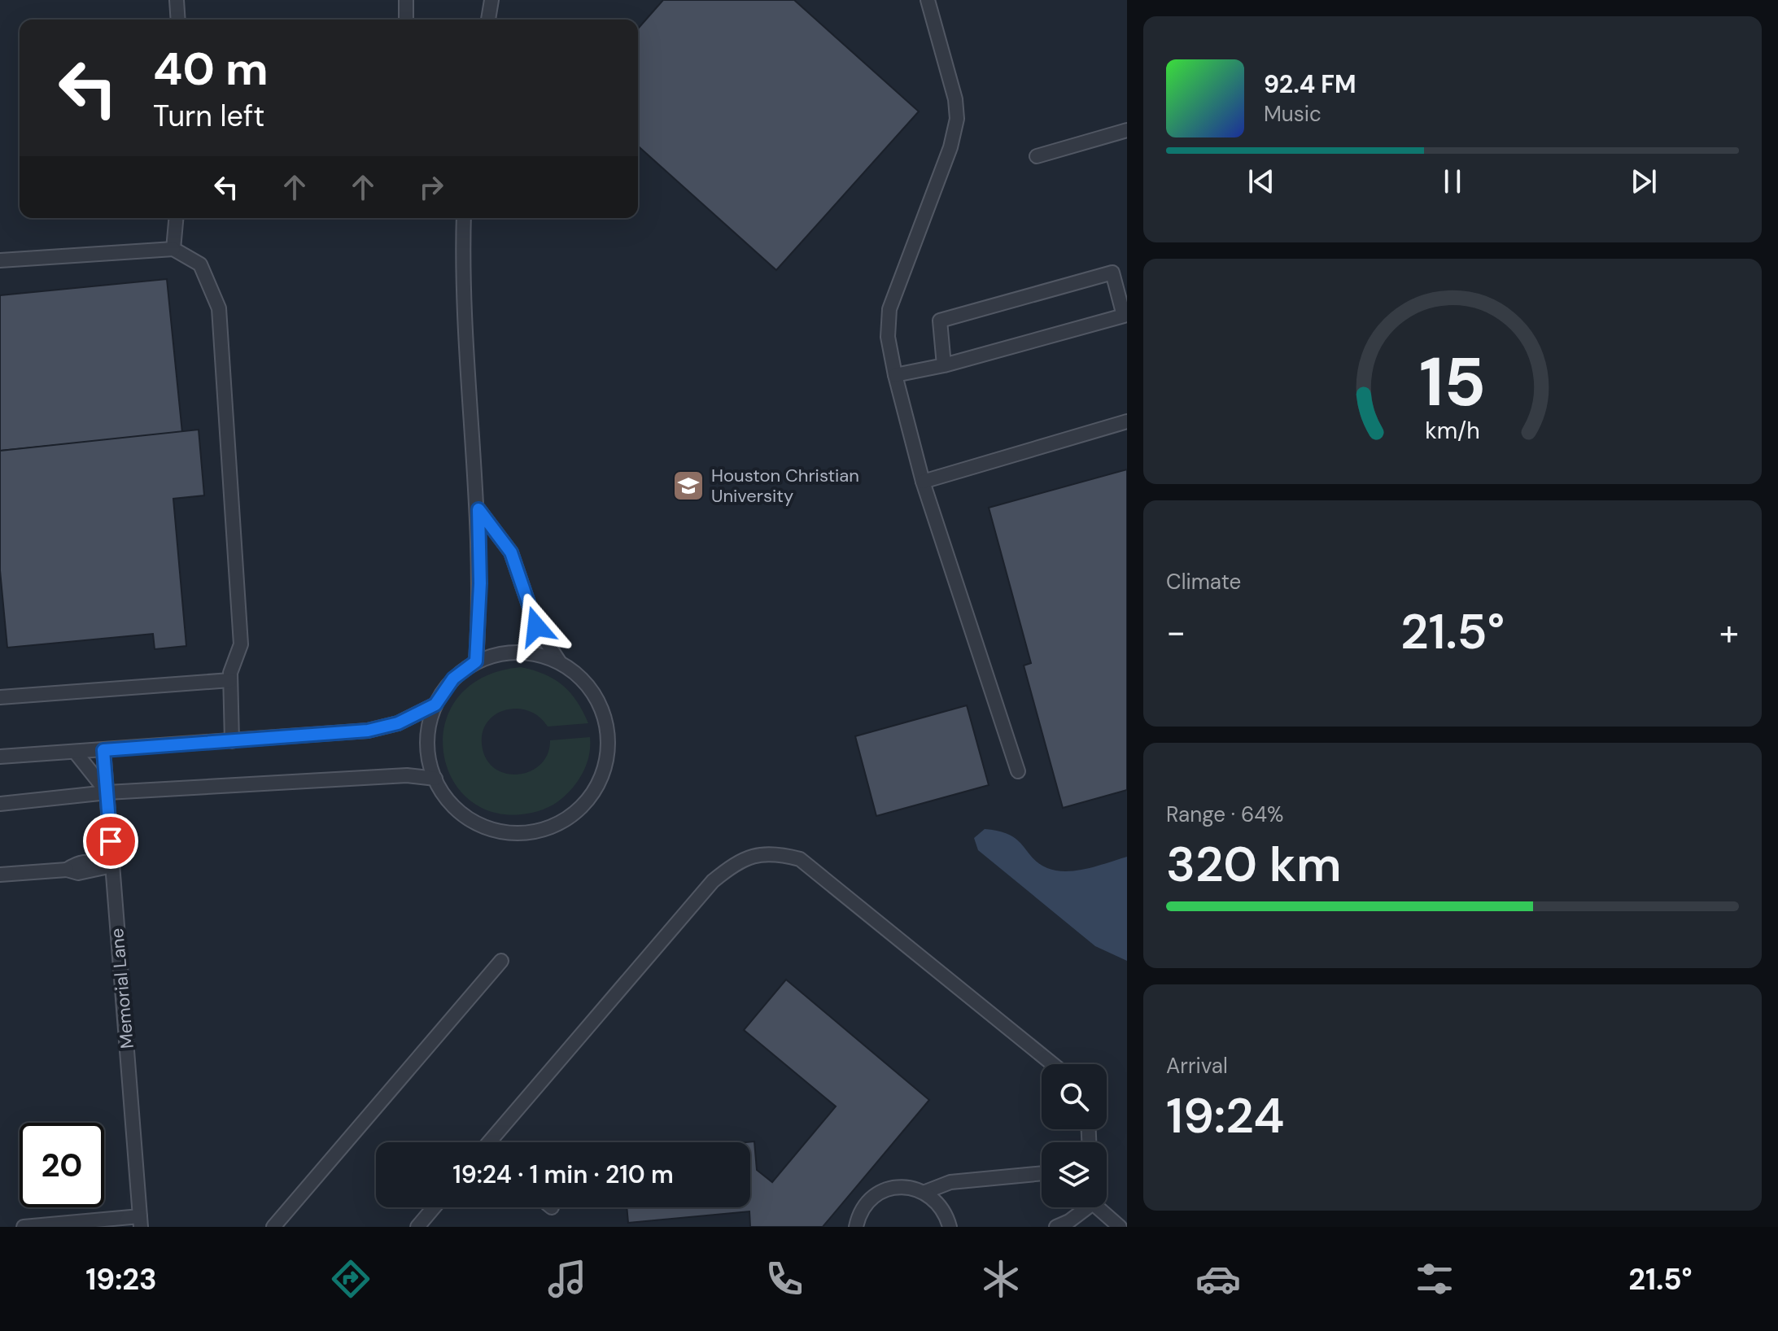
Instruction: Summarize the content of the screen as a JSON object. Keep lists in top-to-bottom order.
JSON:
{
  "streets": {
    "lane": ["Memorial Lane"]
  },
  "places": {
    "school or university": ["Houston Christian University"]
  },
  "page": {
    "turn": ["40 m", "Turn left"],
    "song": ["92.4 FM", "Music"],
    "tile": [
      "Climate",
      ["Range · 64%", "320 km"],
      ["Arrival", "19:24"]
    ],
    "heat": ["−", "21.5°", "+"],
    "limit": "20",
    "trip": "19:24 · 1 min · 210 m",
    "tabs": ["19:23", "21.5°"],
    "gauge": ["15", "km/h"]
  }
}
